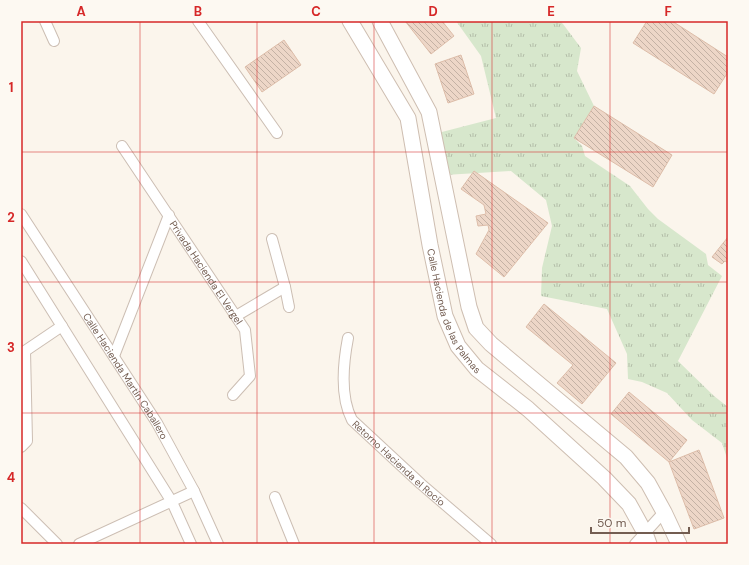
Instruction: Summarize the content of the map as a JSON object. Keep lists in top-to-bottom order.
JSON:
{
  "streets": {
    "main road": ["Calle Hacienda de las Palmas"],
    "street": ["Privada Hacienda El Vergel", "Calle Hacienda Martín Caballero", "Retorno Hacienda el Rocío"]
  },
  "crossings": [
    ["Privada Hacienda El Vergel", "Calle Hacienda Martín Caballero"]
  ],
  "scale_bar": "50 m",
  "grid": {
    "columns": [
      "A",
      "B",
      "C",
      "D",
      "E",
      "F"
    ],
    "rows": [
      "1",
      "2",
      "3",
      "4"
    ]
  }
}
